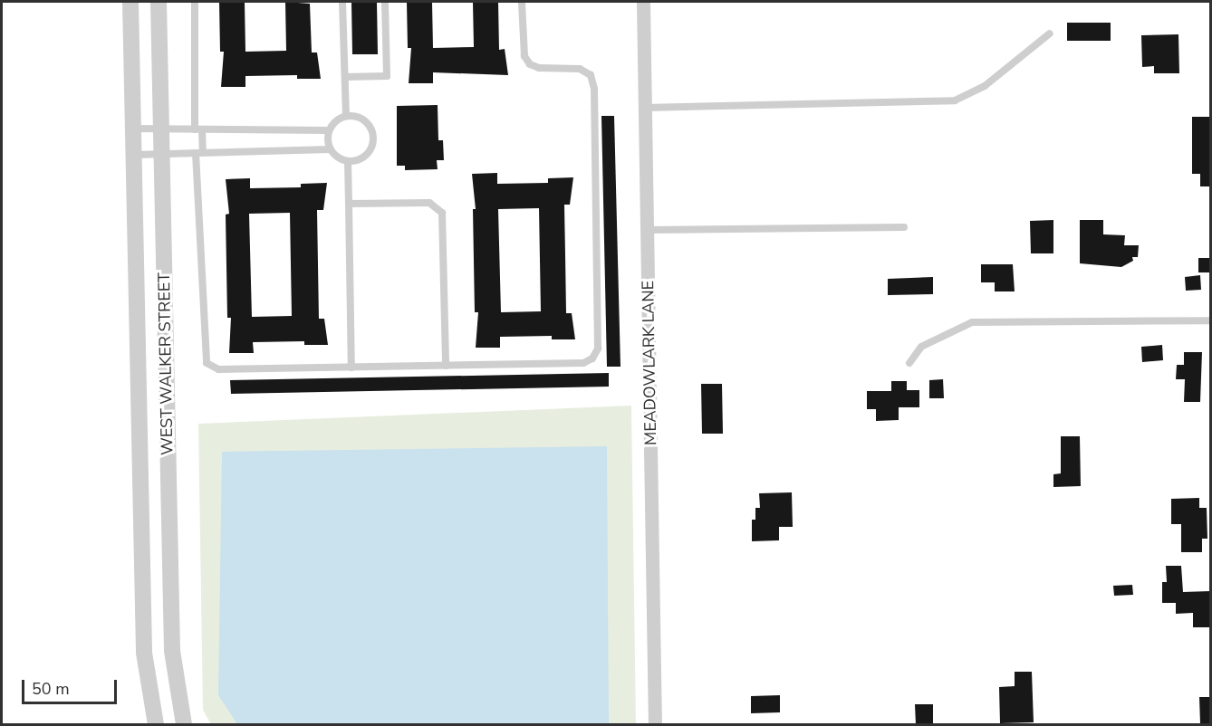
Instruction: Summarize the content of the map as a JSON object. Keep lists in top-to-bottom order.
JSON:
{
  "streets": {
    "street": ["MEADOWLARK LANE", "WEST WALKER STREET"]
  },
  "scale_bar": "50 m"
}
